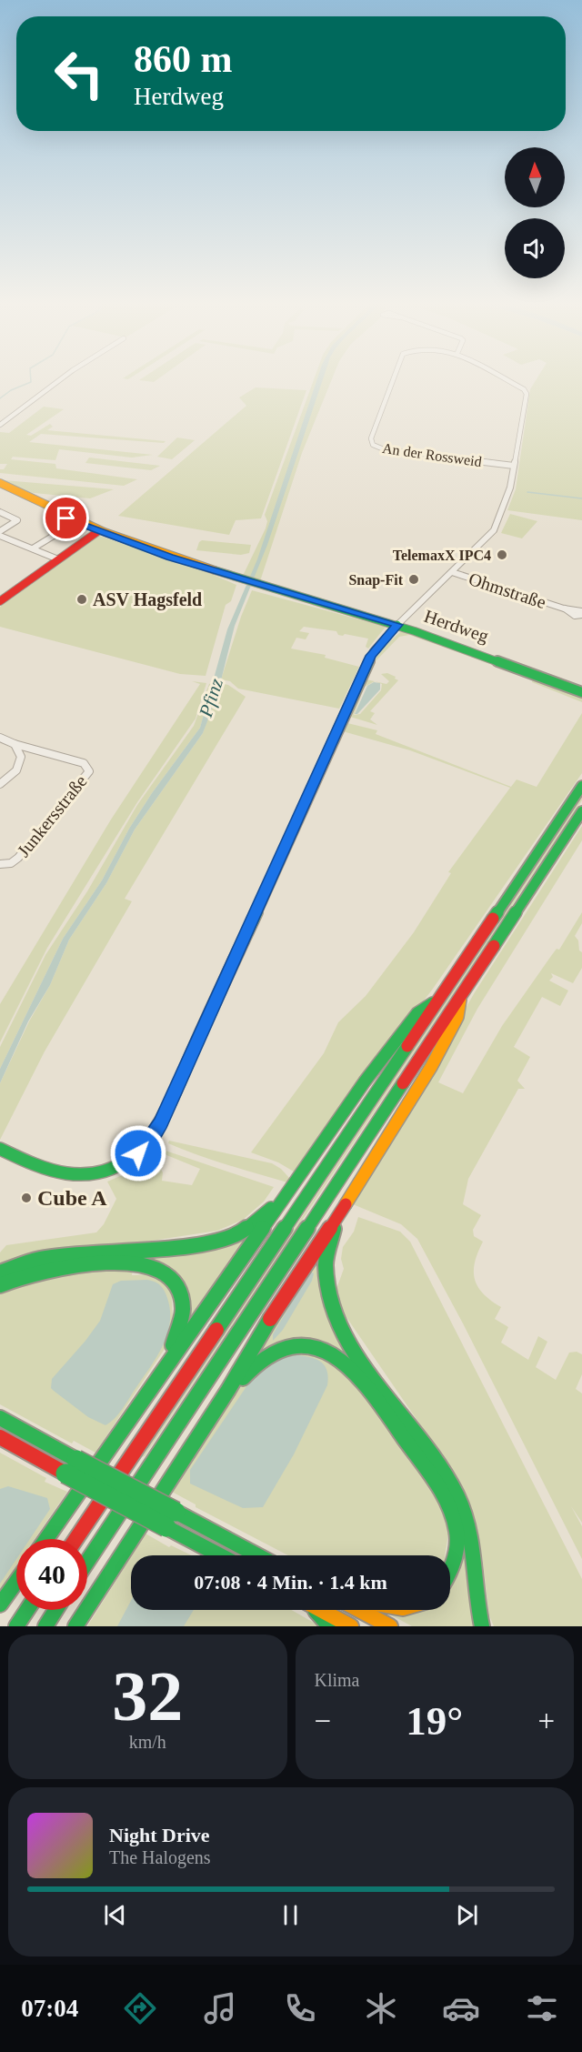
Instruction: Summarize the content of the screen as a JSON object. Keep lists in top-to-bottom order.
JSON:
{
  "streets": {
    "main road": ["Herdweg"],
    "street": ["An der Rossweid", "Ohmstraße", "Junkersstraße"]
  },
  "water": ["Pfinz"],
  "places": [
    "TelemaxX IPC4",
    "Snap-Fit",
    "ASV Hagsfeld",
    "Cube A"
  ],
  "north": "top",
  "page": {
    "turn": ["860 m", "Herdweg"],
    "limit": "40",
    "trip": "07:08 · 4 Min. · 1.4 km",
    "tile": [
      ["32", "km/h"],
      "Klima"
    ],
    "heat": ["−", "19°", "+"],
    "song": ["Night Drive", "The Halogens"],
    "tabs": "07:04"
  }
}
